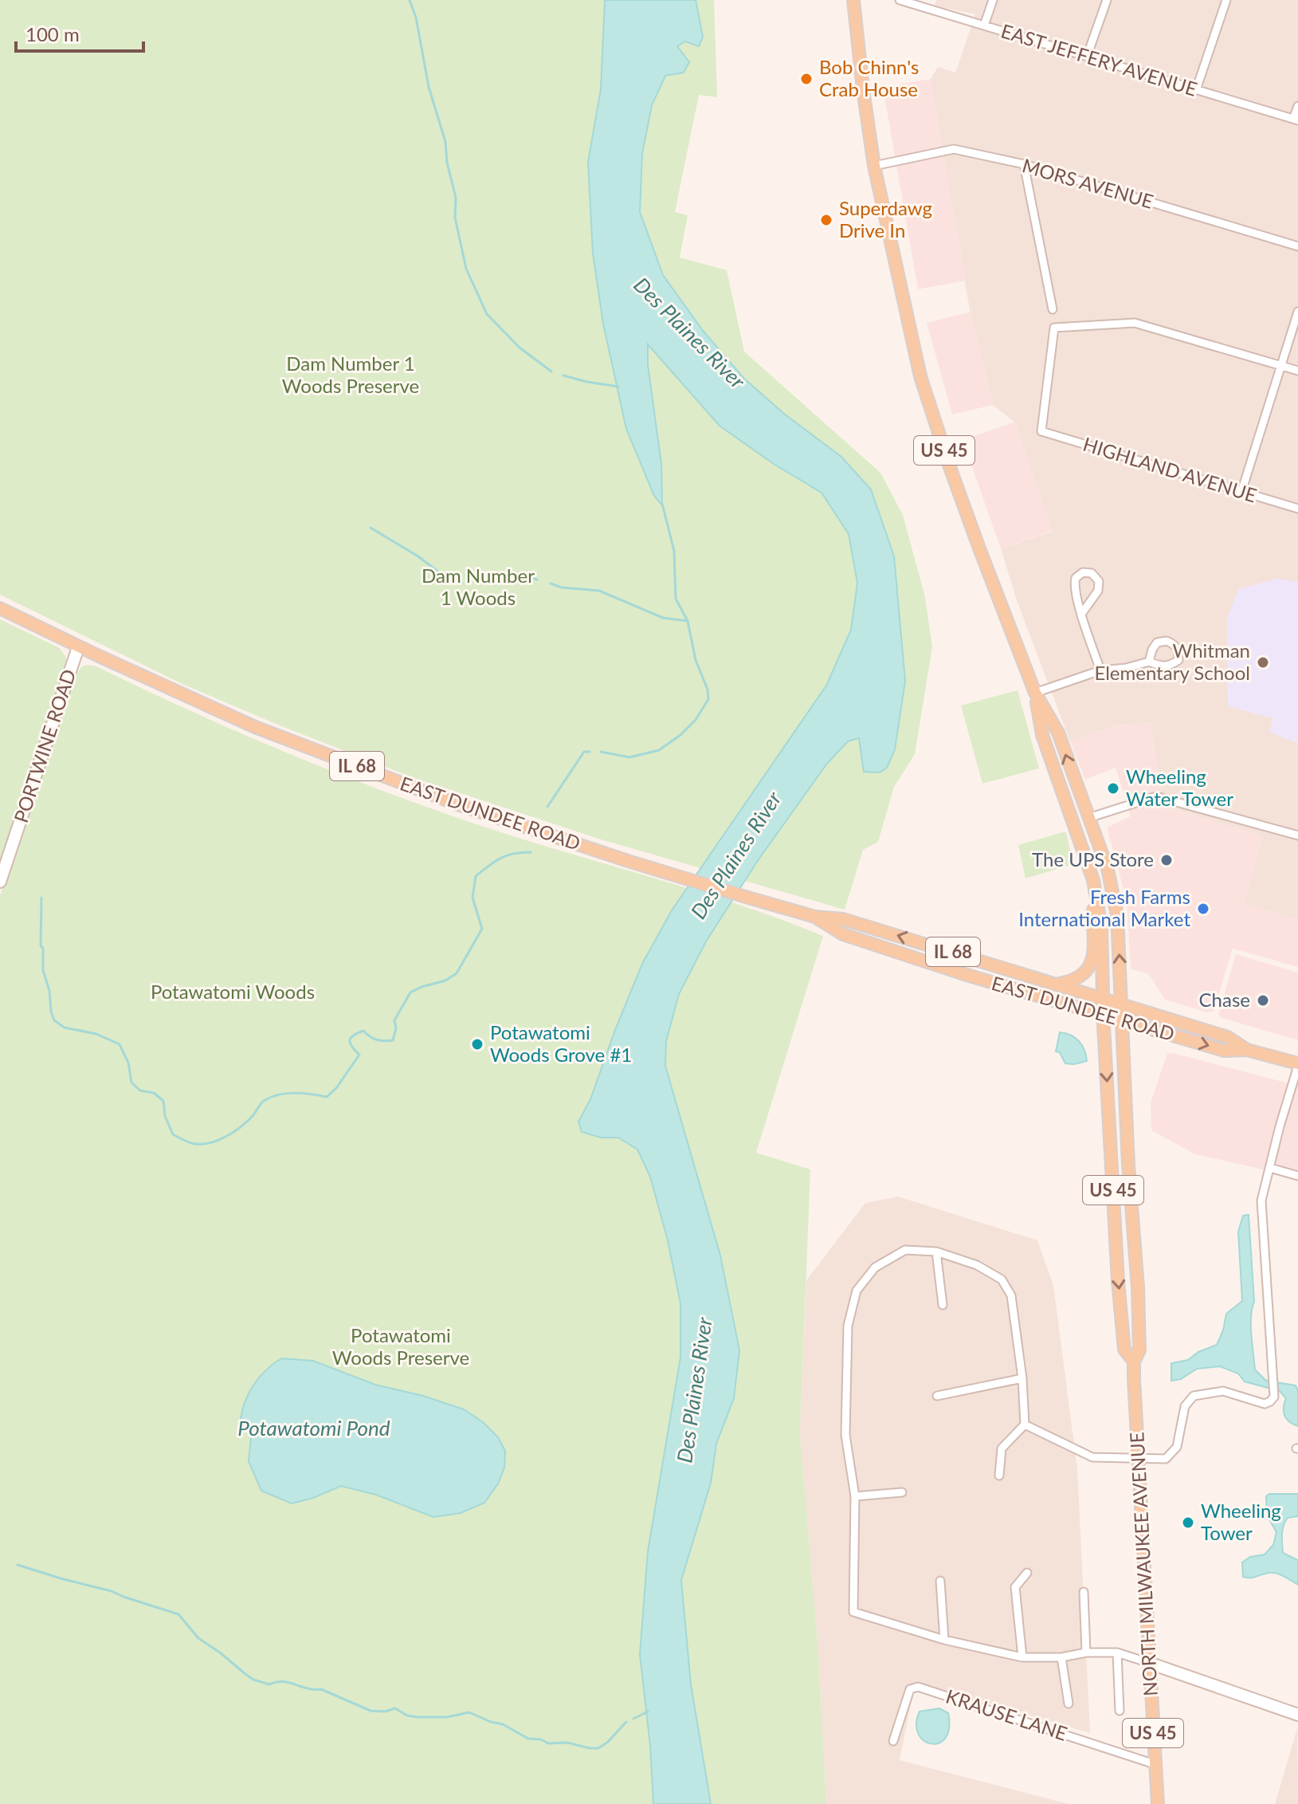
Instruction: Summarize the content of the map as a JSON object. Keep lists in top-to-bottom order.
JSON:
{
  "streets": {
    "main road": [
      "US 45",
      "IL 68",
      "EAST DUNDEE ROAD",
      "NORTH MILWAUKEE AVENUE"
    ],
    "street": [
      "EAST JEFFERY AVENUE",
      "MORS AVENUE",
      "HIGHLAND AVENUE",
      "PORTWINE ROAD",
      "KRAUSE LANE"
    ]
  },
  "crossings": [
    ["MORS AVENUE", "US 45"],
    ["US 45", "EAST DUNDEE ROAD"],
    ["US 45", "NORTH MILWAUKEE AVENUE"],
    ["PORTWINE ROAD", "EAST DUNDEE ROAD"],
    ["EAST DUNDEE ROAD", "NORTH MILWAUKEE AVENUE"],
    ["NORTH MILWAUKEE AVENUE", "KRAUSE LANE"]
  ],
  "water": ["Des Plaines River", "Potawatomi Pond"],
  "parks": [
    "Dam Number 1 Woods Preserve",
    "Dam Number 1 Woods",
    "Potawatomi Woods",
    "Potawatomi Woods Preserve"
  ],
  "places": [
    "Bob Chinn's Crab House",
    "Superdawg Drive In",
    "Whitman Elementary School",
    "Wheeling Water Tower",
    "The UPS Store",
    "Fresh Farms International Market",
    "Chase",
    "Potawatomi Woods Grove #1",
    "Wheeling Tower"
  ],
  "scale_bar": "100 m"
}
